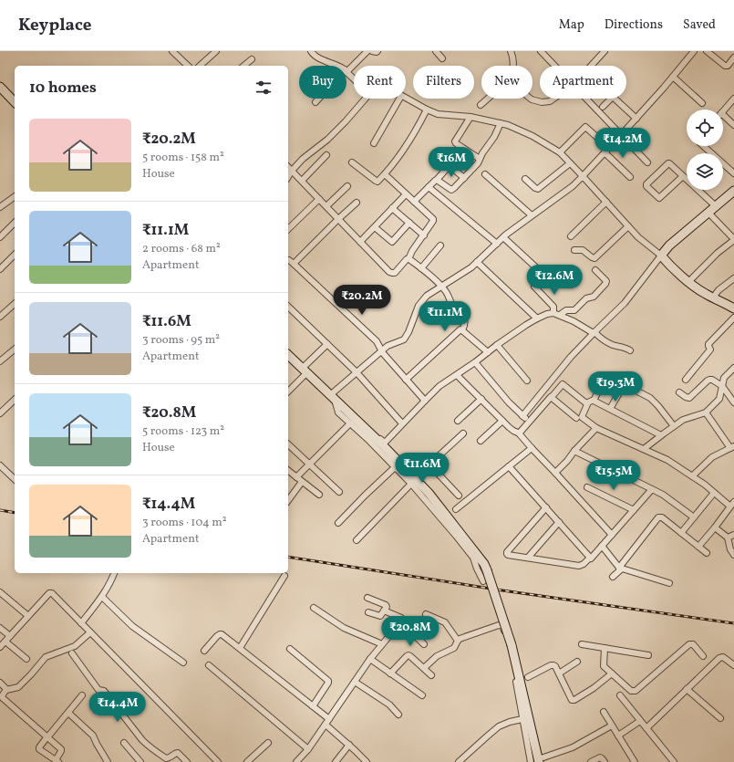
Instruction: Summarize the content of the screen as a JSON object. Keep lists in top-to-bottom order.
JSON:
{
  "page": {
    "header": "Keyplace",
    "nav": ["Map", "Directions", "Saved"],
    "chip": [
      "Buy",
      "Rent",
      "Filters",
      "New",
      "Apartment"
    ],
    "heading": "10 homes",
    "list": [
      {
        "name": "₹20.2M",
        "note": "5 rooms · 158 m² · House"
      },
      {
        "name": "₹11.1M",
        "note": "2 rooms · 68 m² · Apartment"
      },
      {
        "name": "₹11.6M",
        "note": "3 rooms · 95 m² · Apartment"
      },
      {
        "name": "₹20.8M",
        "note": "5 rooms · 123 m² · House"
      },
      {
        "name": "₹14.4M",
        "note": "3 rooms · 104 m² · Apartment"
      }
    ],
    "price": [
      "₹14.2M",
      "₹16M",
      "₹12.6M",
      "₹20.2M",
      "₹11.1M",
      "₹19.3M",
      "₹11.6M",
      "₹15.5M",
      "₹20.8M",
      "₹14.4M"
    ]
  }
}
